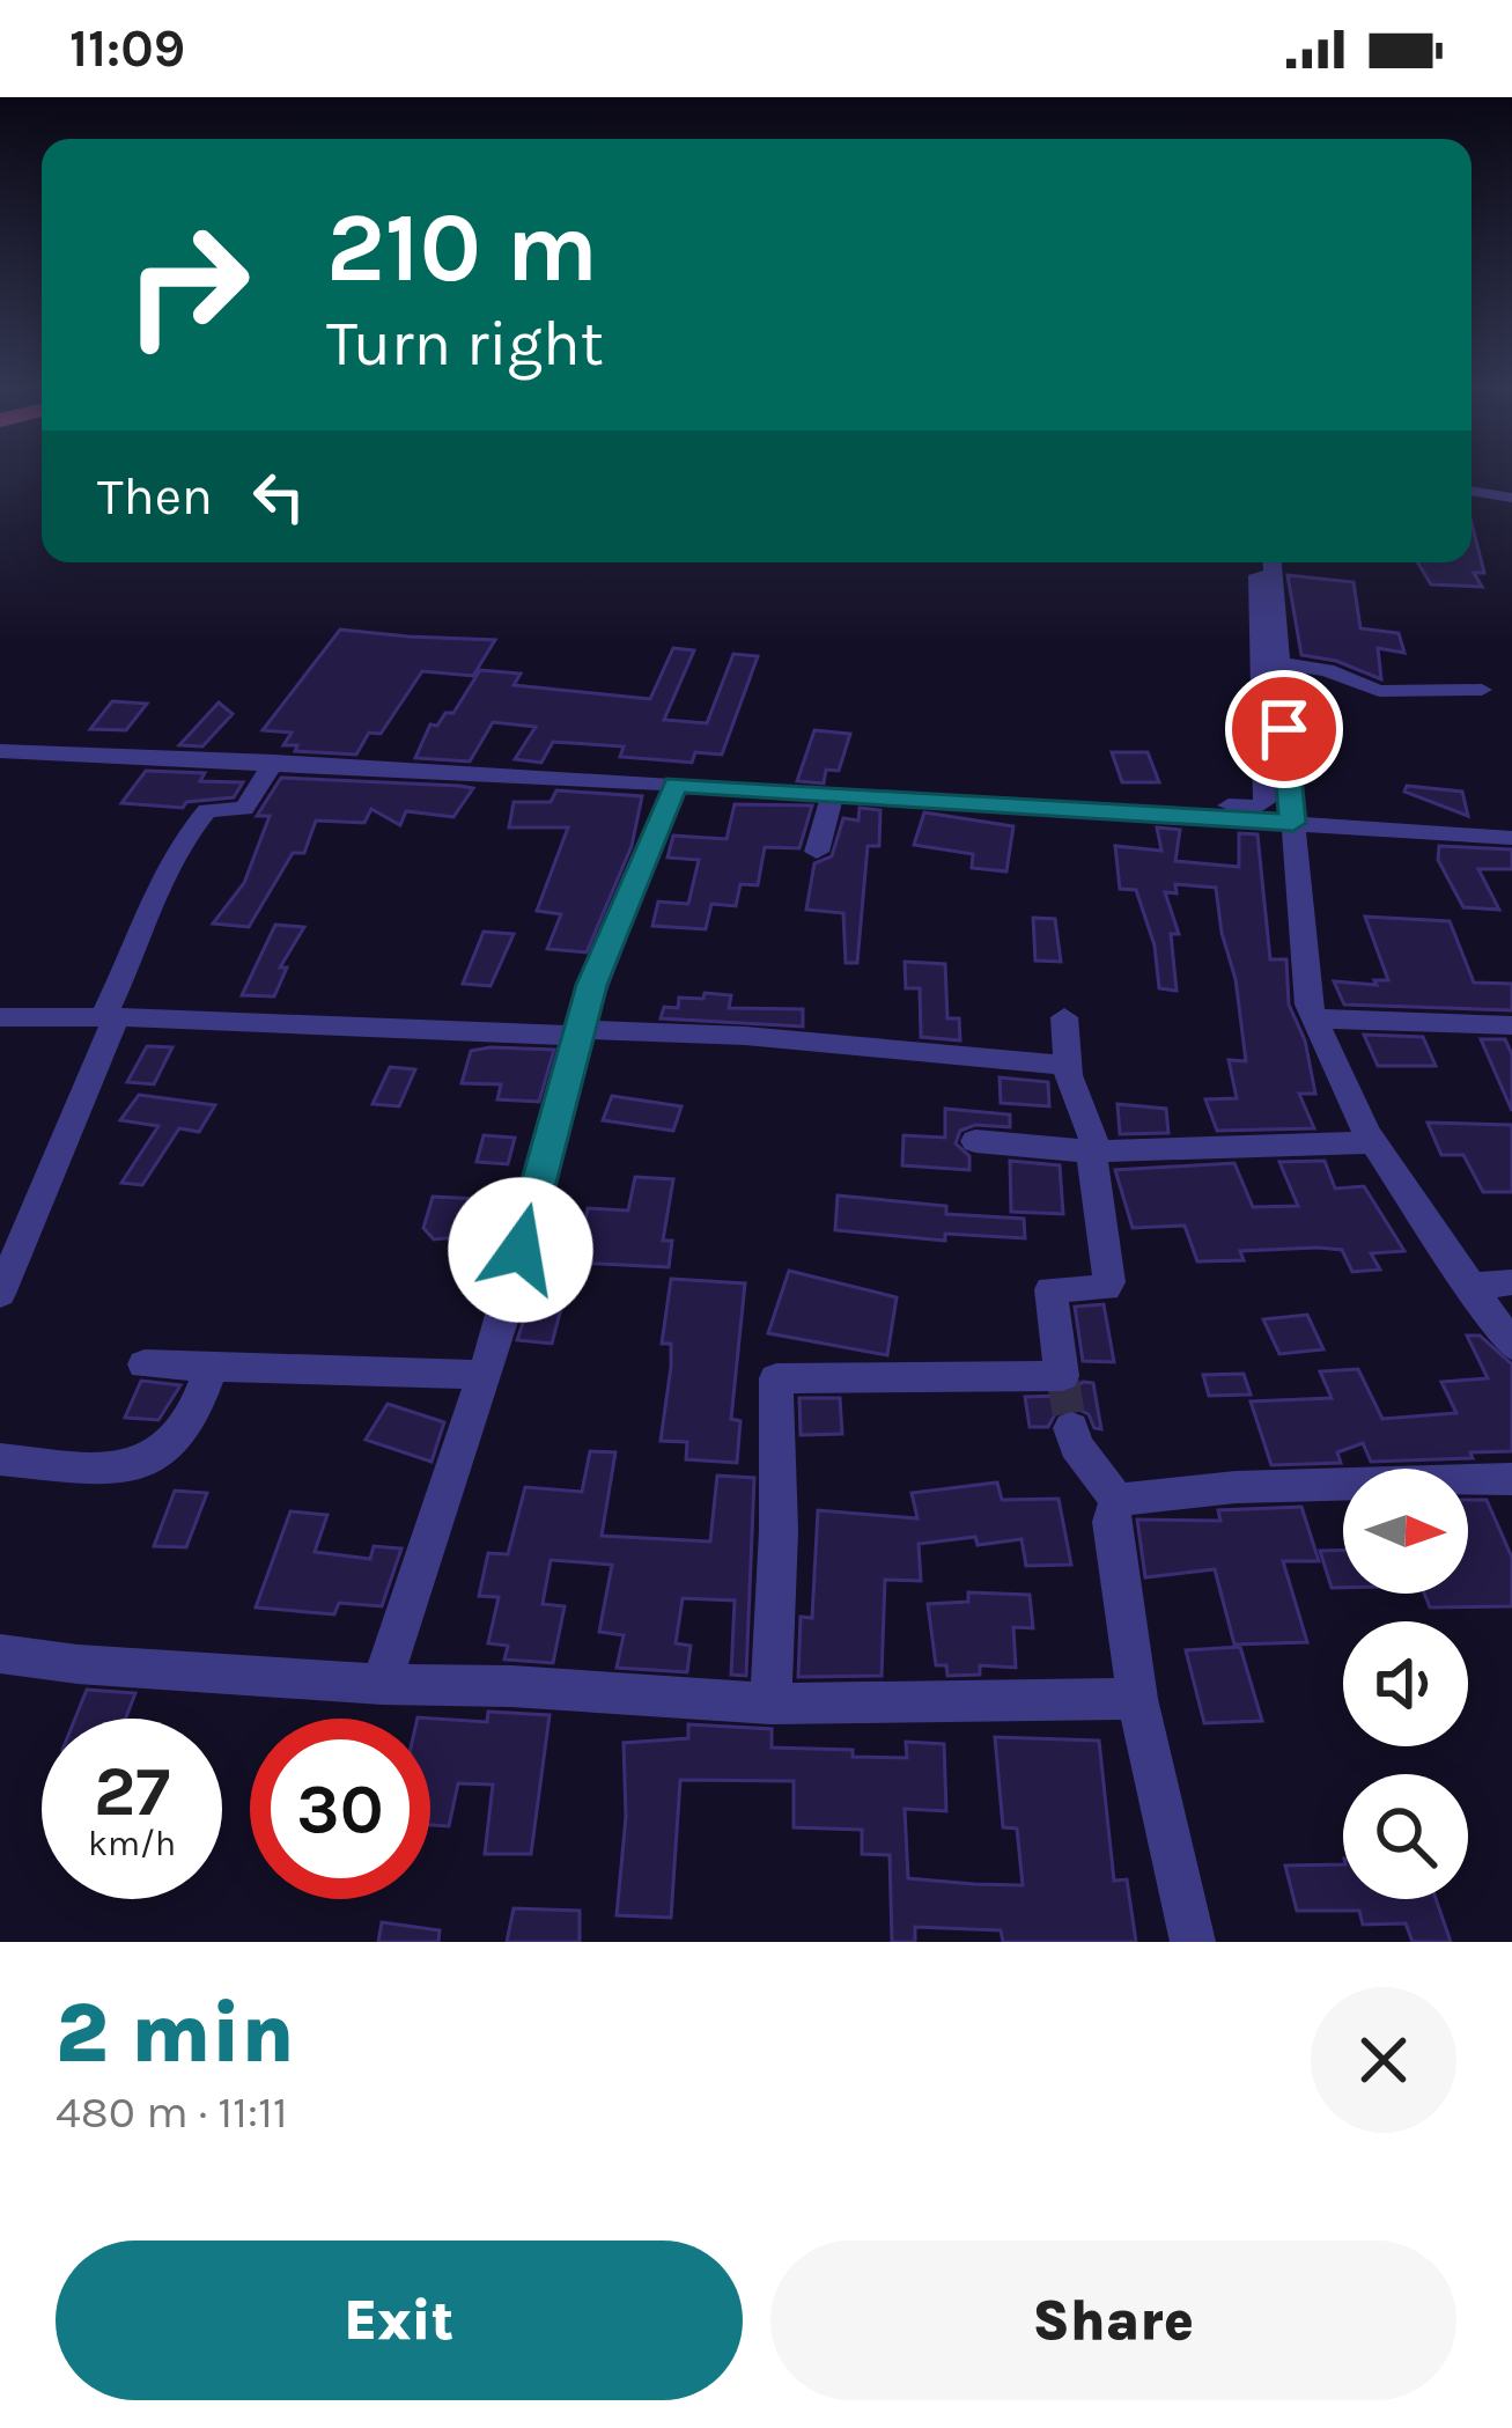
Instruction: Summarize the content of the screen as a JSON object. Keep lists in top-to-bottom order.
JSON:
{
  "north": "right",
  "page": {
    "status": "11:09",
    "turn": ["210 m", "Turn right"],
    "then": "Then",
    "speed": "27 km/h",
    "limit": "30",
    "heading": ["2 min", "480 m · 11:11"],
    "buttons": ["Exit", "Share"]
  }
}
